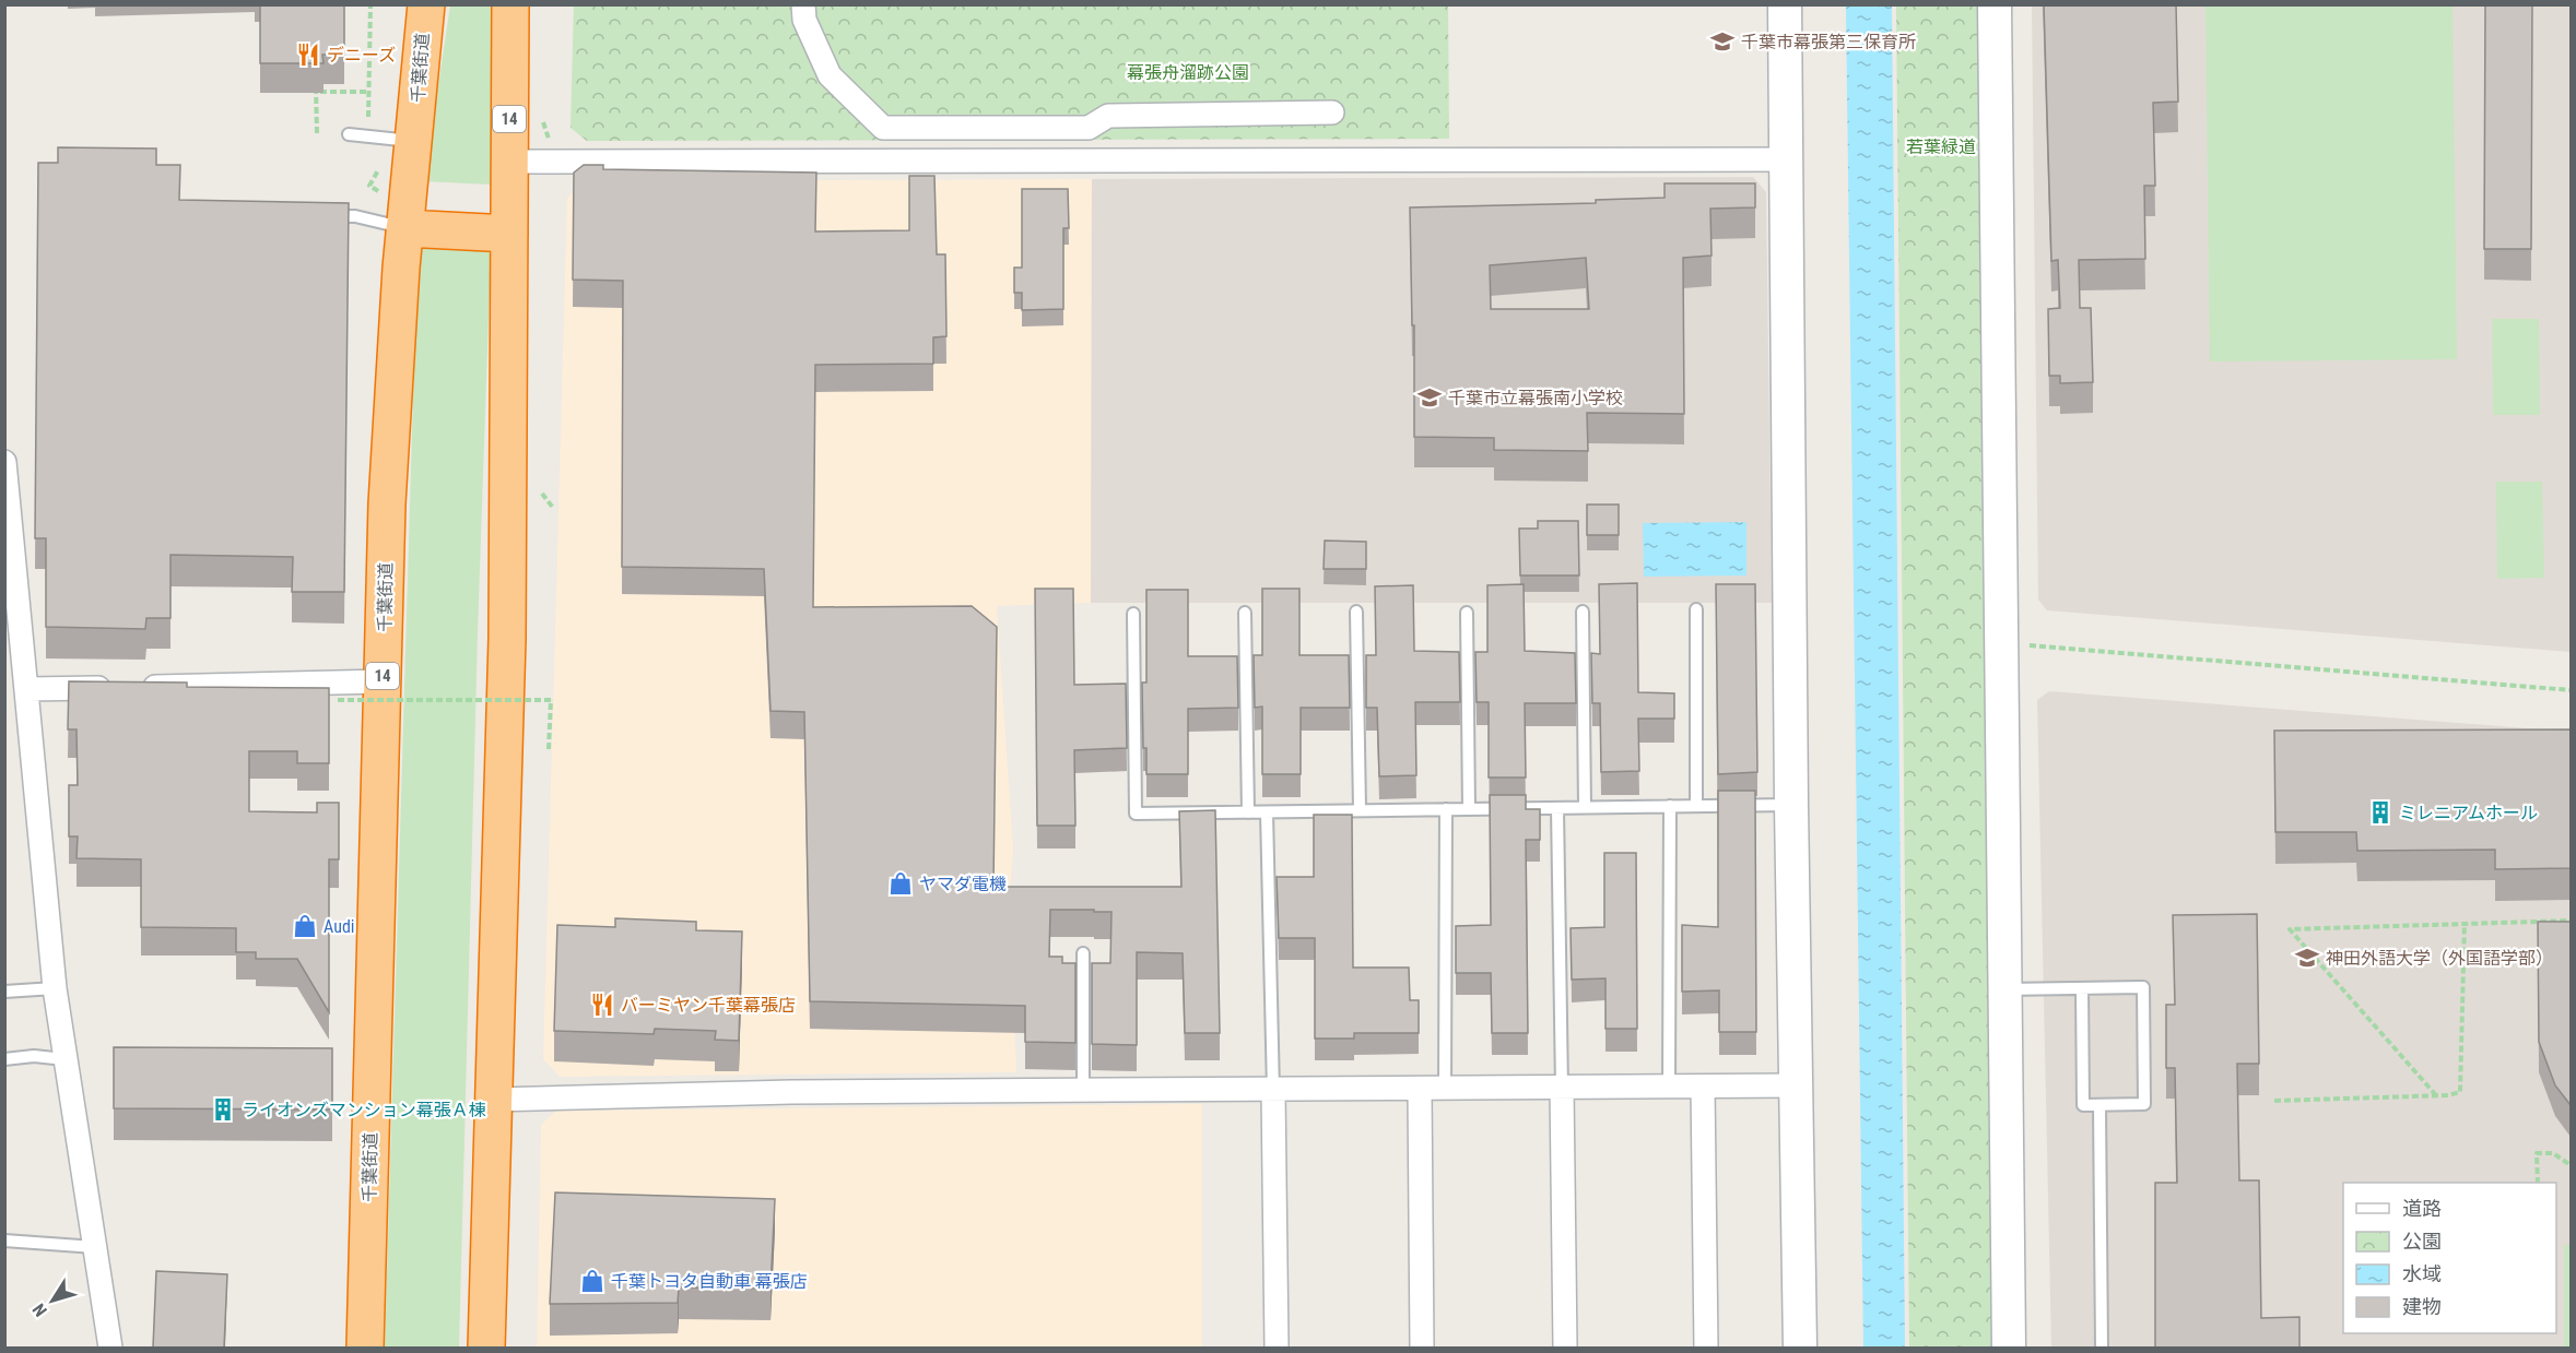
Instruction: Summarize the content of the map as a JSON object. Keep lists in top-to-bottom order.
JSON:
{
  "streets": {
    "highway": ["千葉街道", "14"]
  },
  "parks": ["幕張舟溜跡公園", "若葉緑道"],
  "places": {
    "school or university": ["千葉市幕張第三保育所", "千葉市立幕張南小学校", "神田外語大学（外国語学部）"],
    "restaurant": ["デニーズ", "バーミヤン千葉幕張店"],
    "building": ["ミレニアムホール", "ライオンズマンション幕張Ａ棟"],
    "shop": ["ヤマダ電機", "Audi", "千葉トヨタ自動車 幕張店"]
  },
  "legend": [
    "道路",
    "公園",
    "水域",
    "建物"
  ],
  "north": "bottom left"
}
